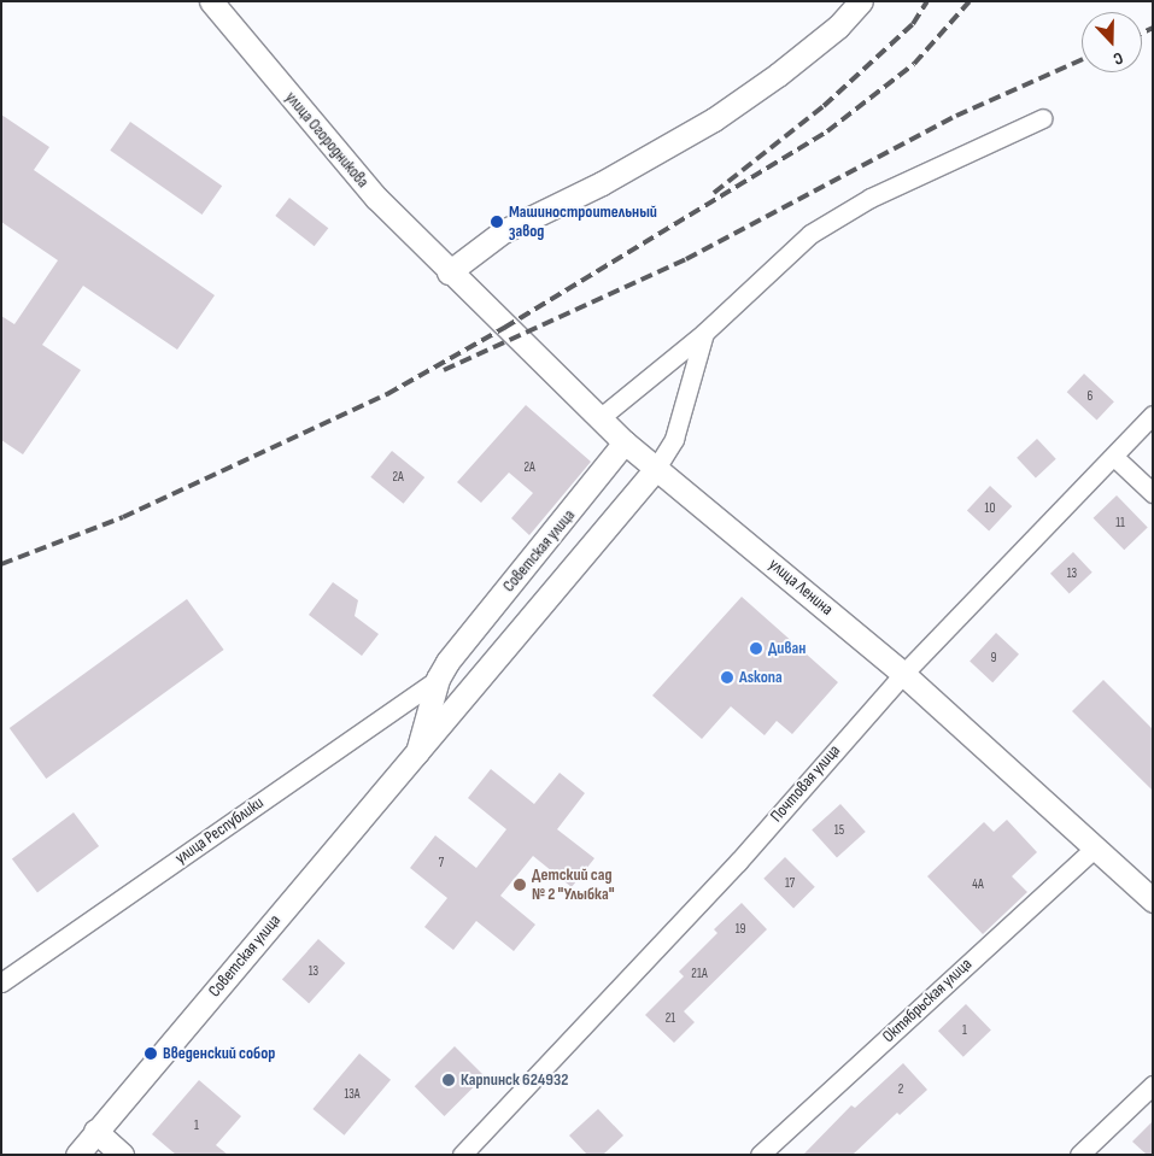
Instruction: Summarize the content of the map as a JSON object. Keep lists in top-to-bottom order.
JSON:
{
  "streets": {
    "street": [
      "улица Огородникова",
      "Советская улица",
      "улица Ленина",
      "Почтовая улица",
      "улица Республики",
      "Октябрьская улица"
    ]
  },
  "crossings": [
    ["улица Огородникова", "улица Ленина"],
    ["Советская улица", "улица Ленина"],
    ["Советская улица", "улица Республики"],
    ["улица Ленина", "Почтовая улица"],
    ["улица Ленина", "Октябрьская улица"]
  ],
  "places": [
    "Машиностроительный завод",
    "Диван",
    "Askona",
    "Детский сад № 2 \"Улыбка\"",
    "Введенский собор",
    "Карпинск 624932"
  ],
  "house_numbers": [
    "6",
    "2А",
    "2А",
    "10",
    "11",
    "13",
    "9",
    "15",
    "7",
    "17",
    "4А",
    "19",
    "13",
    "21А",
    "21",
    "1",
    "2",
    "13А",
    "1"
  ],
  "north": "bottom"
}
